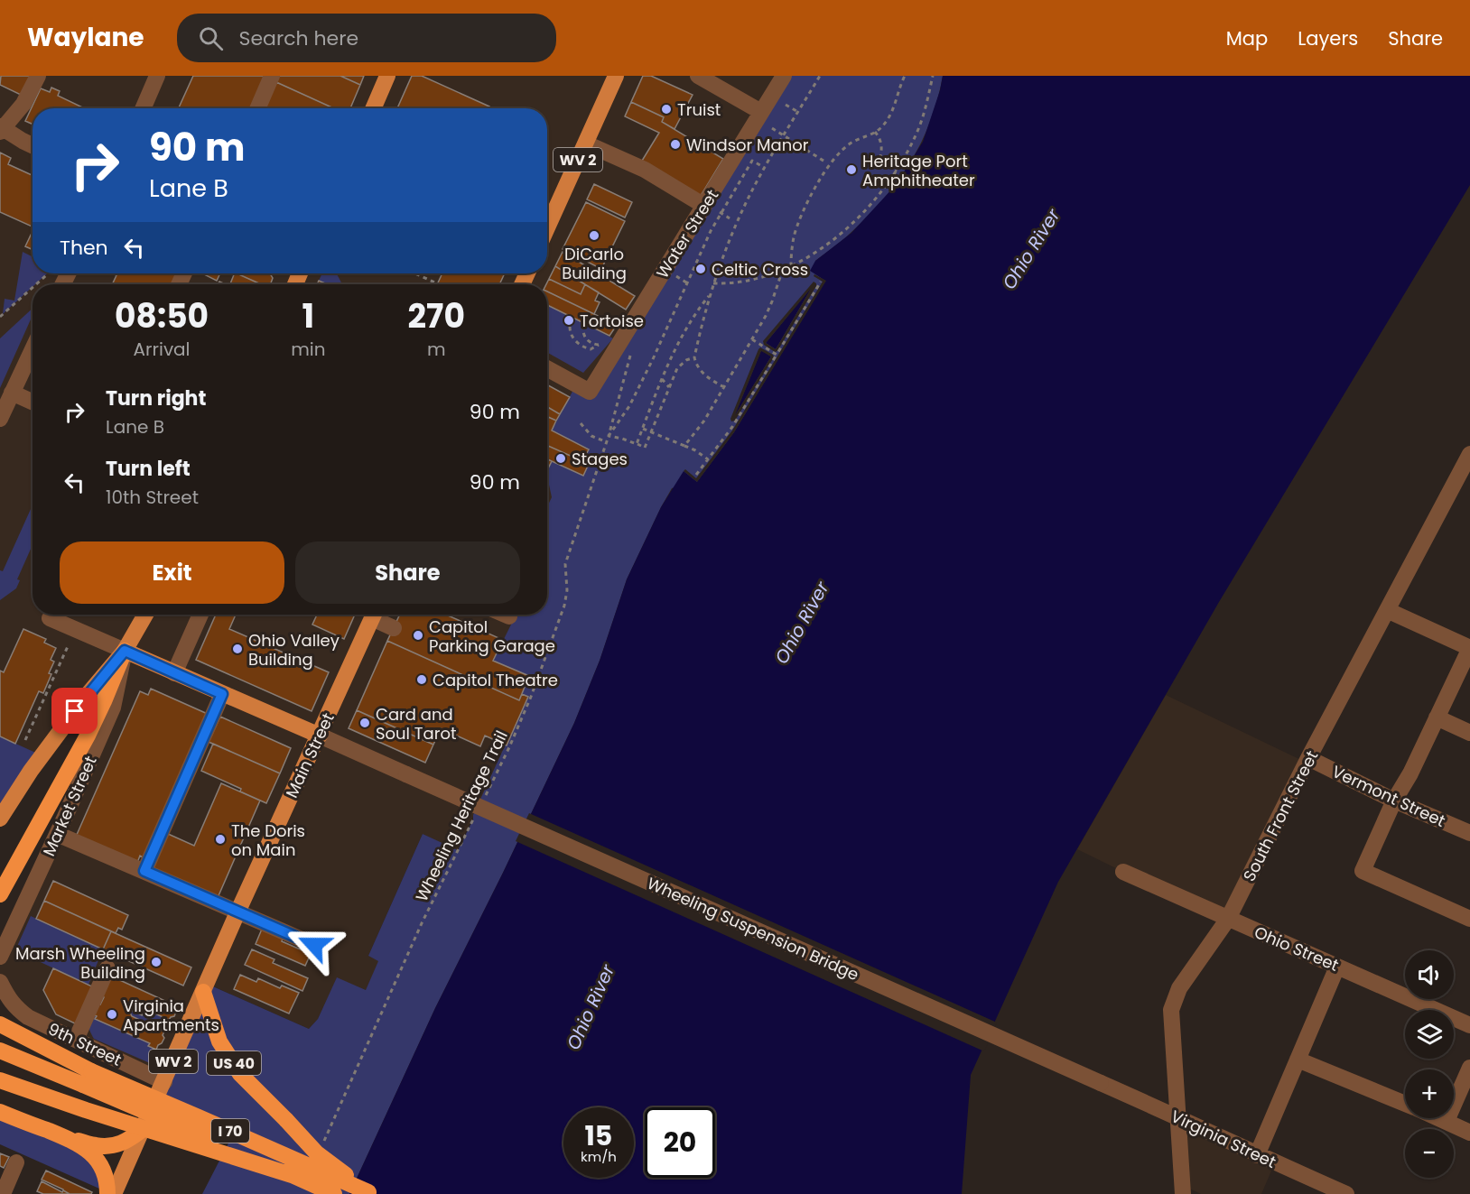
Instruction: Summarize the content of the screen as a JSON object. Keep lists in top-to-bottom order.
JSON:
{
  "streets": {
    "highway": ["US 40", "I 70"],
    "main road": ["WV 2", "Main Street", "Market Street"],
    "street": [
      "Water Street",
      "Vermont Street",
      "South Front Street",
      "Wheeling Suspension Bridge",
      "Ohio Street",
      "9th Street",
      "Virginia Street"
    ],
    "path": ["Wheeling Heritage Trail"]
  },
  "crossings": [
    ["WV 2", "Main Street"],
    ["WV 2", "9th Street"],
    ["WV 2", "US 40"],
    ["Main Street", "Wheeling Suspension Bridge"],
    ["Main Street", "US 40"],
    ["Vermont Street", "South Front Street"],
    ["South Front Street", "Ohio Street"],
    ["South Front Street", "Virginia Street"],
    ["Wheeling Suspension Bridge", "Virginia Street"],
    ["US 40", "I 70"]
  ],
  "water": ["Ohio River"],
  "places": [
    "Truist",
    "Windsor Manor",
    "Heritage Port Amphitheater",
    "DiCarlo Building",
    "Celtic Cross",
    "Tortoise",
    "Stages",
    "Capitol Parking Garage",
    "Ohio Valley Building",
    "Capitol Theatre",
    "Card and Soul Tarot",
    "The Doris on Main",
    "Marsh Wheeling Building",
    "Virginia Apartments"
  ],
  "page": {
    "header": "Waylane",
    "search": "Search here",
    "nav": ["Map", "Layers", "Share"],
    "turn": ["90 m", "Lane B"],
    "then": "Then",
    "eta": [
      "08:50",
      "Arrival",
      "1",
      "min",
      "270",
      "m"
    ],
    "list": [
      {
        "name": "Turn right",
        "note": "Lane B",
        "value": "90 m"
      },
      {
        "name": "Turn left",
        "note": "10th Street",
        "value": "90 m"
      }
    ],
    "buttons": ["Exit", "Share"],
    "map_buttons": ["+", "−"],
    "speed": "15 km/h",
    "limit": "20"
  }
}
